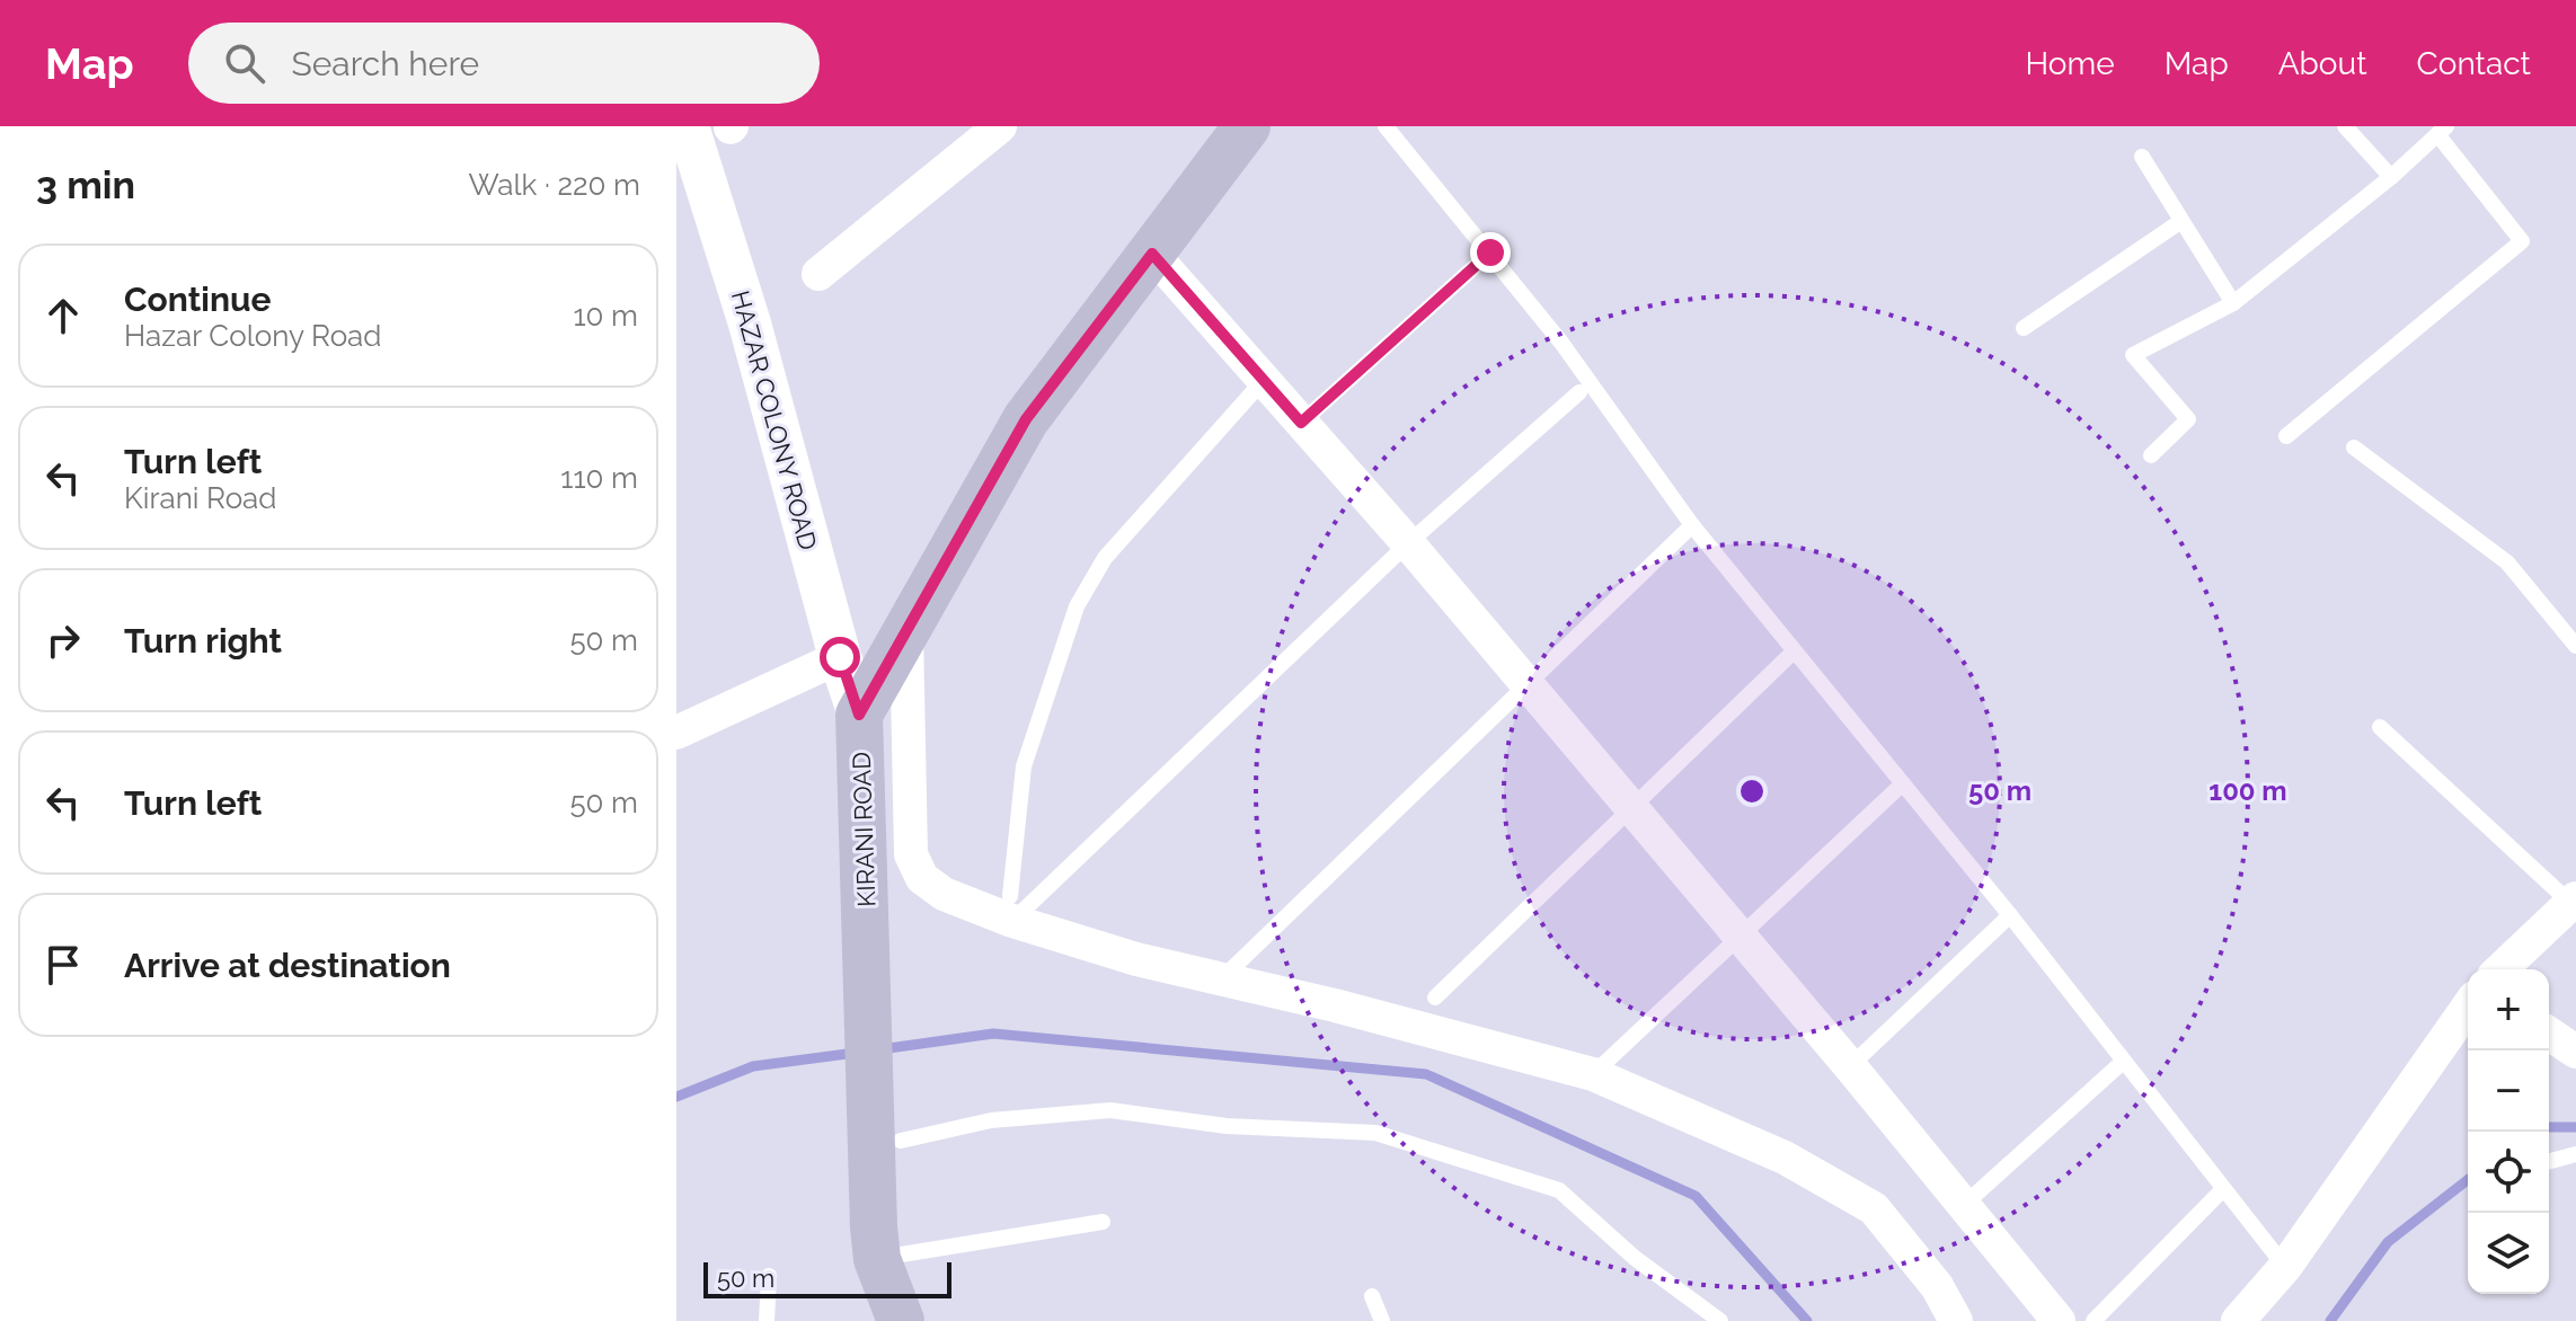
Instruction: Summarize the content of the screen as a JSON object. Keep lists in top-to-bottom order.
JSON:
{
  "streets": {
    "main road": ["KIRANI ROAD"],
    "street": ["HAZAR COLONY ROAD"]
  },
  "crossings": [
    ["HAZAR COLONY ROAD", "KIRANI ROAD"]
  ],
  "scale_bar": "50 m",
  "page": {
    "header": "Map",
    "search": "Search here",
    "nav": [
      "Home",
      "Map",
      "About",
      "Contact"
    ],
    "heading": ["3 min", "Walk · 220 m"],
    "list": [
      ["Continue", "Hazar Colony Road", "10 m"],
      ["Turn left", "Kirani Road", "110 m"],
      ["Turn right", "50 m"],
      ["Turn left", "50 m"],
      "Arrive at destination"
    ],
    "map_buttons": ["+", "−"],
    "scale": "50 m"
  },
  "rings": ["50 m", "100 m"]
}
